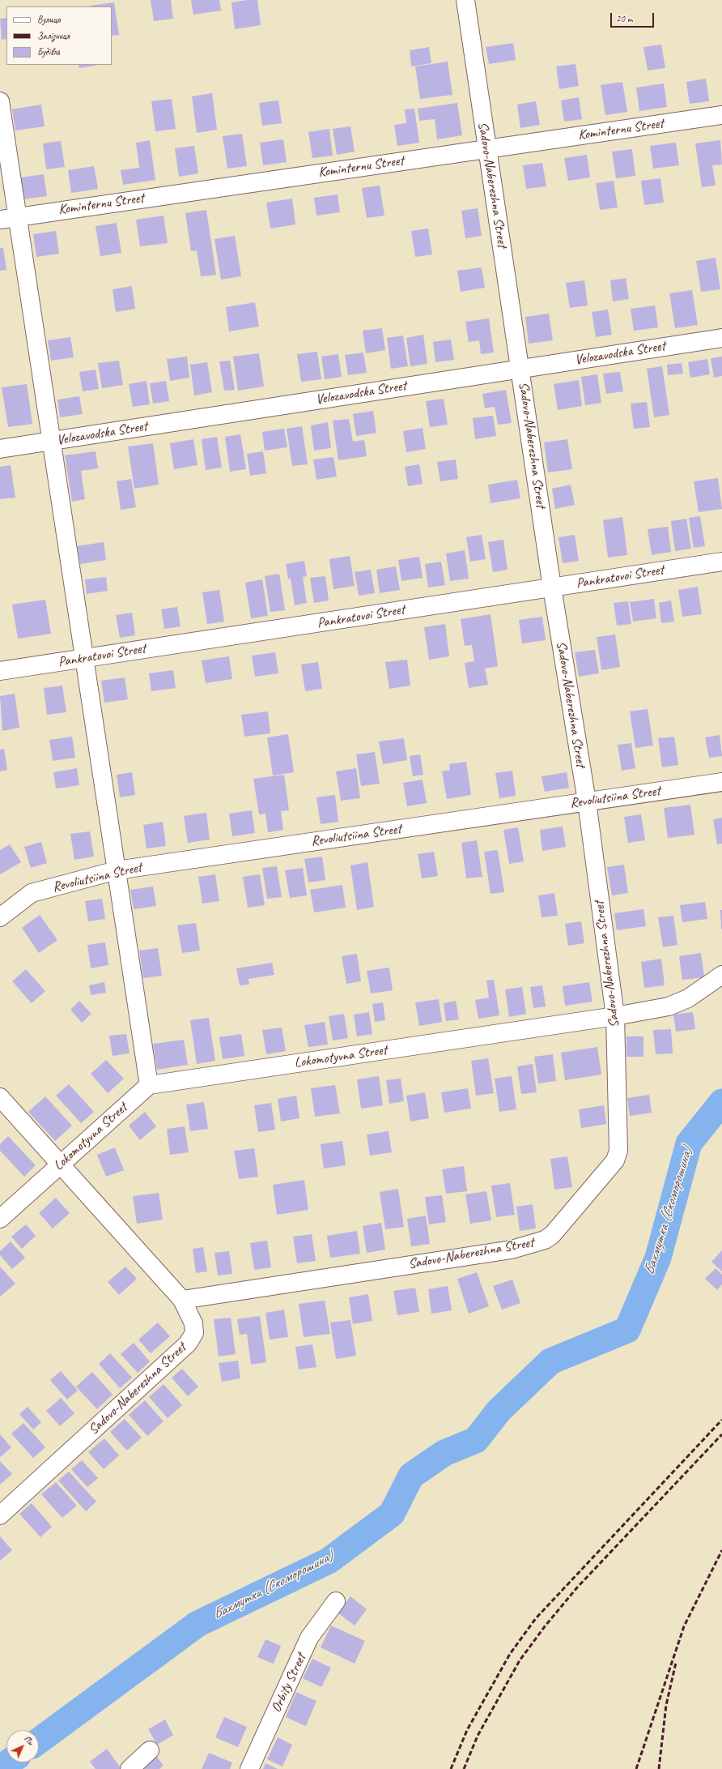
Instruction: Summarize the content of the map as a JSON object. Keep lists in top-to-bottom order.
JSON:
{
  "streets": {
    "street": [
      "Kominternu Street",
      "Sadovo-Naberezhna Street",
      "Velozavodska Street",
      "Pankratovoi Street",
      "Revoliutsiina Street",
      "Lokomotyvna Street",
      "Orbity Street"
    ]
  },
  "crossings": [
    ["Kominternu Street", "Sadovo-Naberezhna Street"],
    ["Sadovo-Naberezhna Street", "Velozavodska Street"],
    ["Sadovo-Naberezhna Street", "Pankratovoi Street"],
    ["Sadovo-Naberezhna Street", "Revoliutsiina Street"],
    ["Sadovo-Naberezhna Street", "Lokomotyvna Street"]
  ],
  "water": ["Бахмутка (Скоморошина)"],
  "legend": ["Вулиця", "Залізниця", "Будівля"],
  "scale_bar": "20 m",
  "north": "top right"
}
